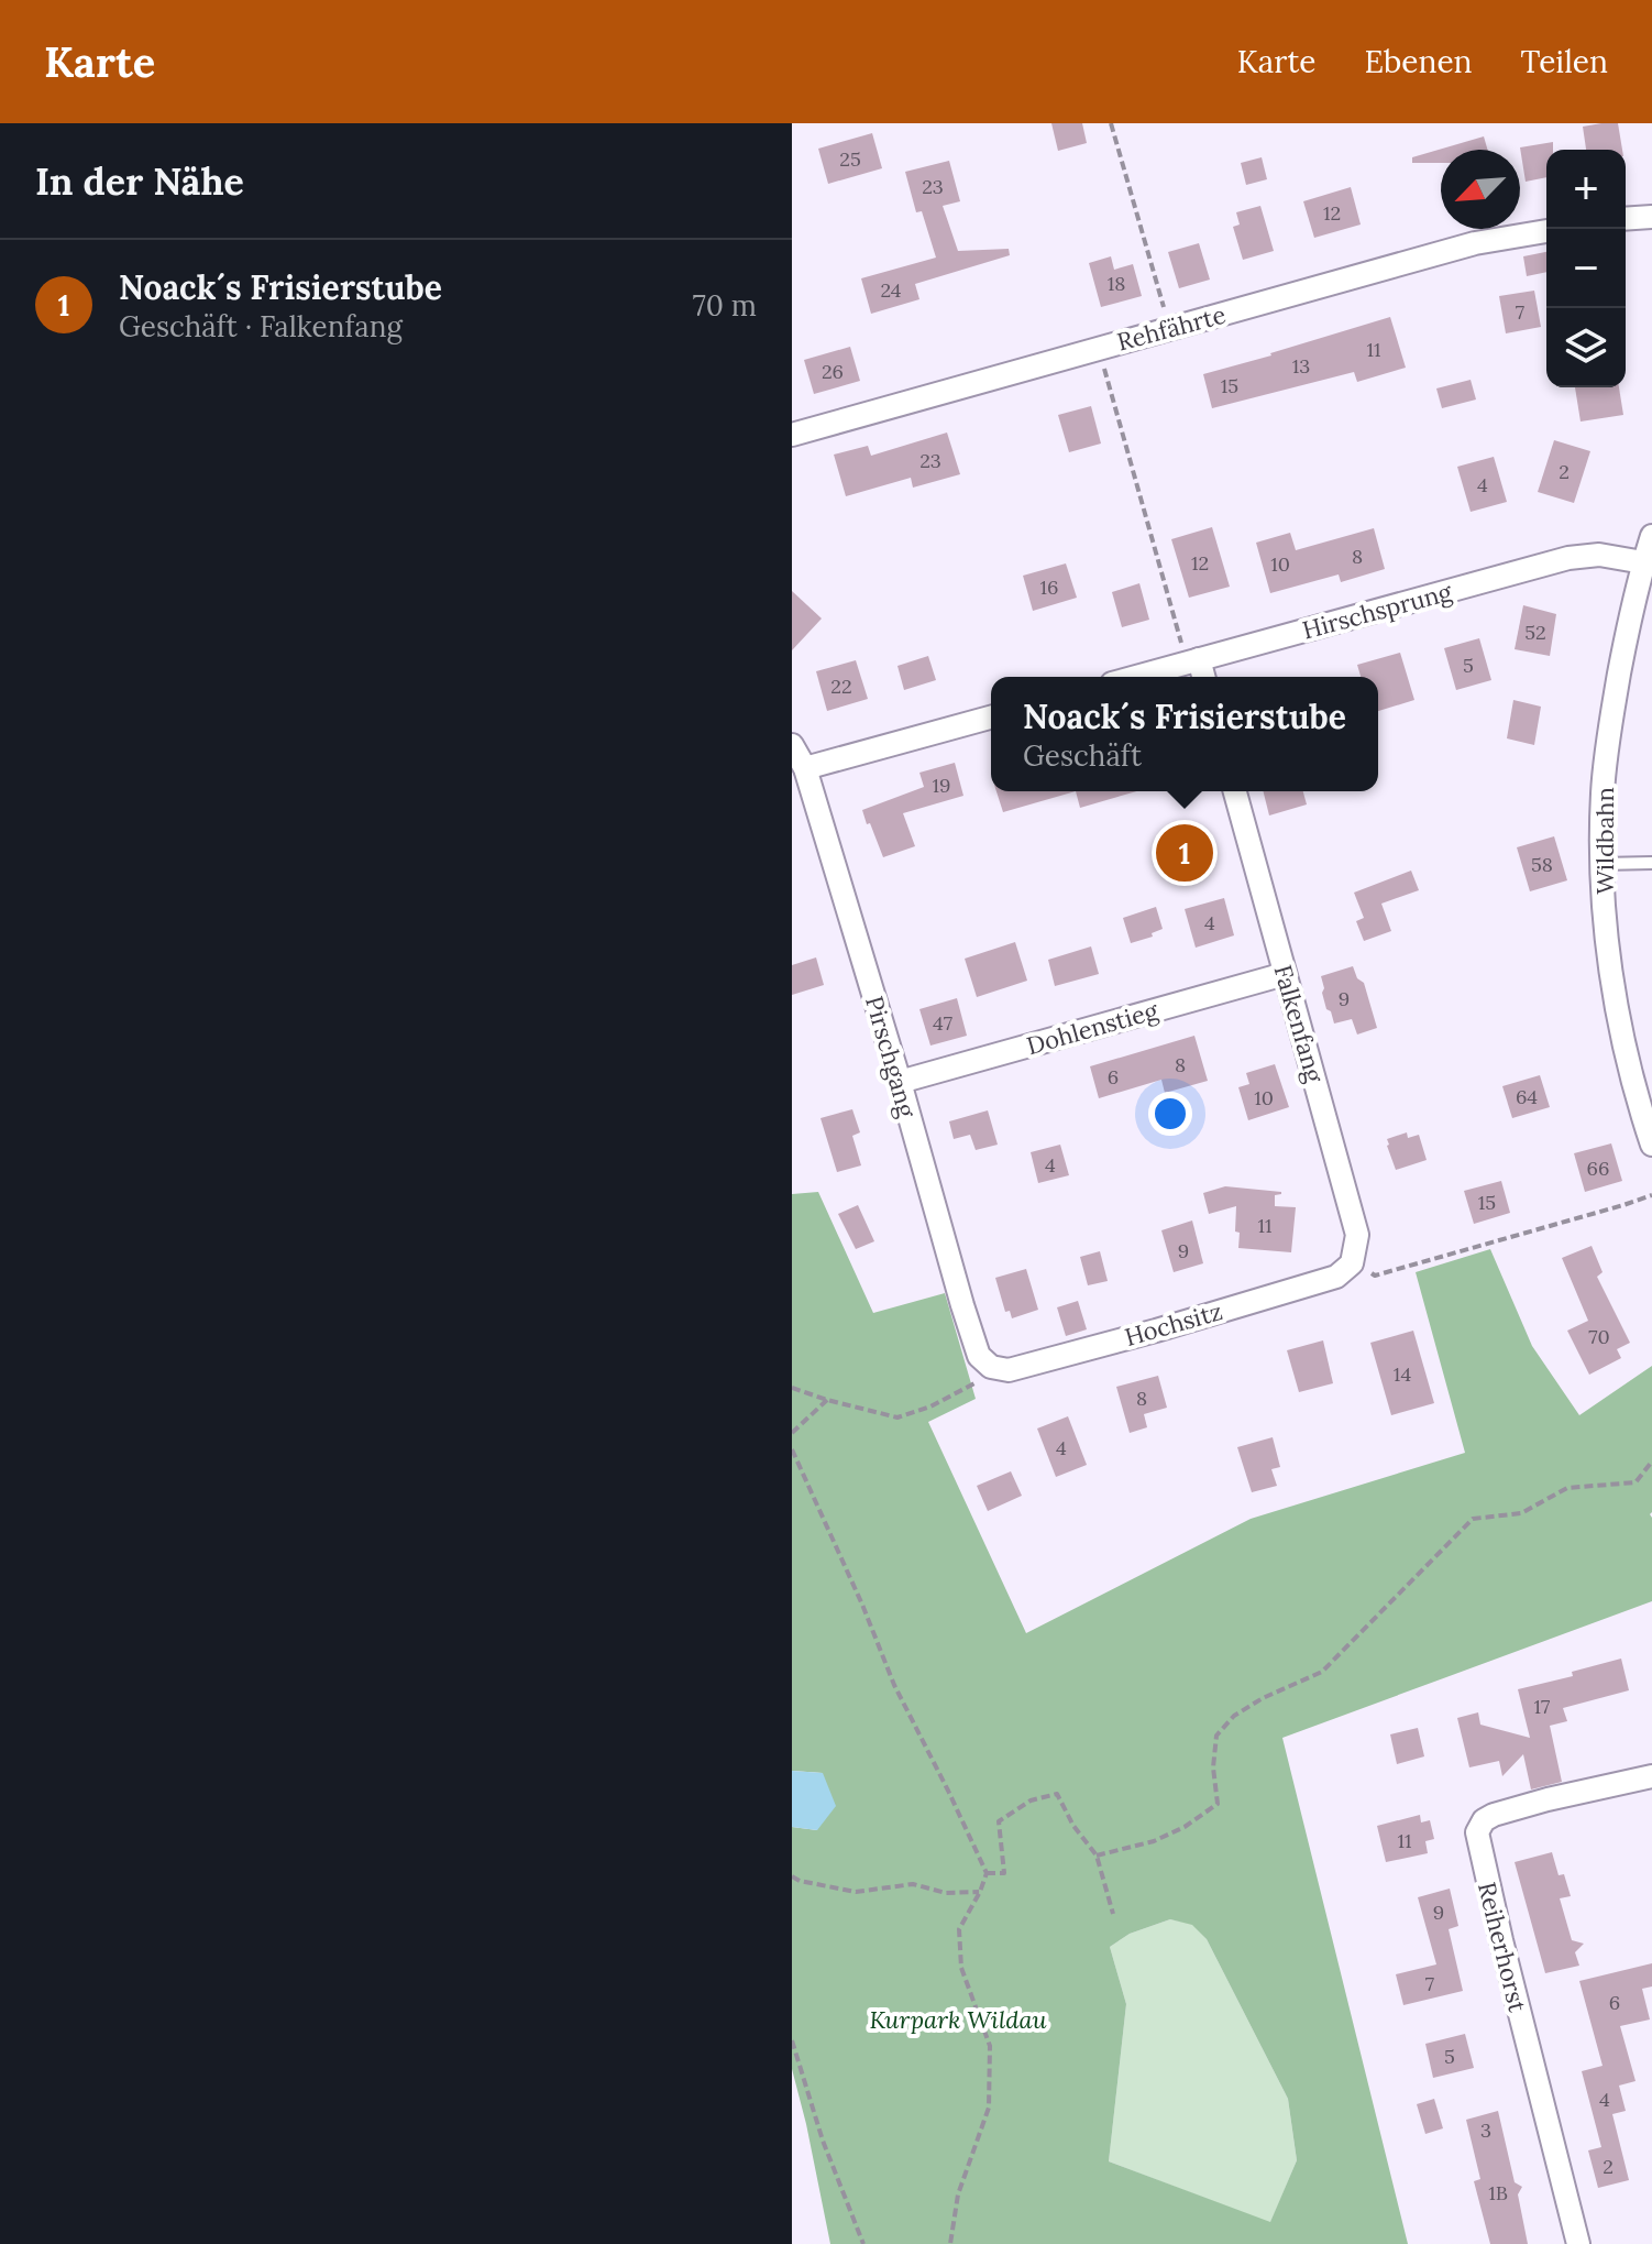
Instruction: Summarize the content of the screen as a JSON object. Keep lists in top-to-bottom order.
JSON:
{
  "streets": {
    "street": [
      "Rehfährte",
      "Hirschsprung",
      "Wildbahn",
      "Falkenfang",
      "Dohlenstieg",
      "Pirschgang",
      "Hochsitz",
      "Reiherhorst"
    ]
  },
  "crossings": [
    ["Hirschsprung", "Wildbahn"],
    ["Falkenfang", "Dohlenstieg"],
    ["Falkenfang", "Hochsitz"],
    ["Dohlenstieg", "Pirschgang"],
    ["Pirschgang", "Hochsitz"]
  ],
  "parks": ["Kurpark Wildau"],
  "house_numbers": [
    "25",
    "23",
    "12",
    "18",
    "24",
    "7",
    "11",
    "13",
    "26",
    "15",
    "23",
    "2",
    "4",
    "8",
    "12",
    "10",
    "16",
    "52",
    "5",
    "22",
    "19",
    "58",
    "4",
    "9",
    "47",
    "8",
    "6",
    "64",
    "10",
    "4",
    "66",
    "15",
    "11",
    "9",
    "70",
    "14",
    "8",
    "4",
    "17",
    "11",
    "9",
    "7",
    "6",
    "5",
    "4",
    "3",
    "2",
    "1B"
  ],
  "north": "bottom left",
  "page": {
    "header": "Karte",
    "nav": ["Karte", "Ebenen", "Teilen"],
    "heading": "In der Nähe",
    "map_buttons": ["+", "−"],
    "list": [
      {
        "mark": "1",
        "name": "Noack´s Frisierstube",
        "note": "Geschäft · Falkenfang",
        "value": "70 m"
      }
    ],
    "popup": ["Noack´s Frisierstube", "Geschäft"],
    "pins": "1"
  }
}
